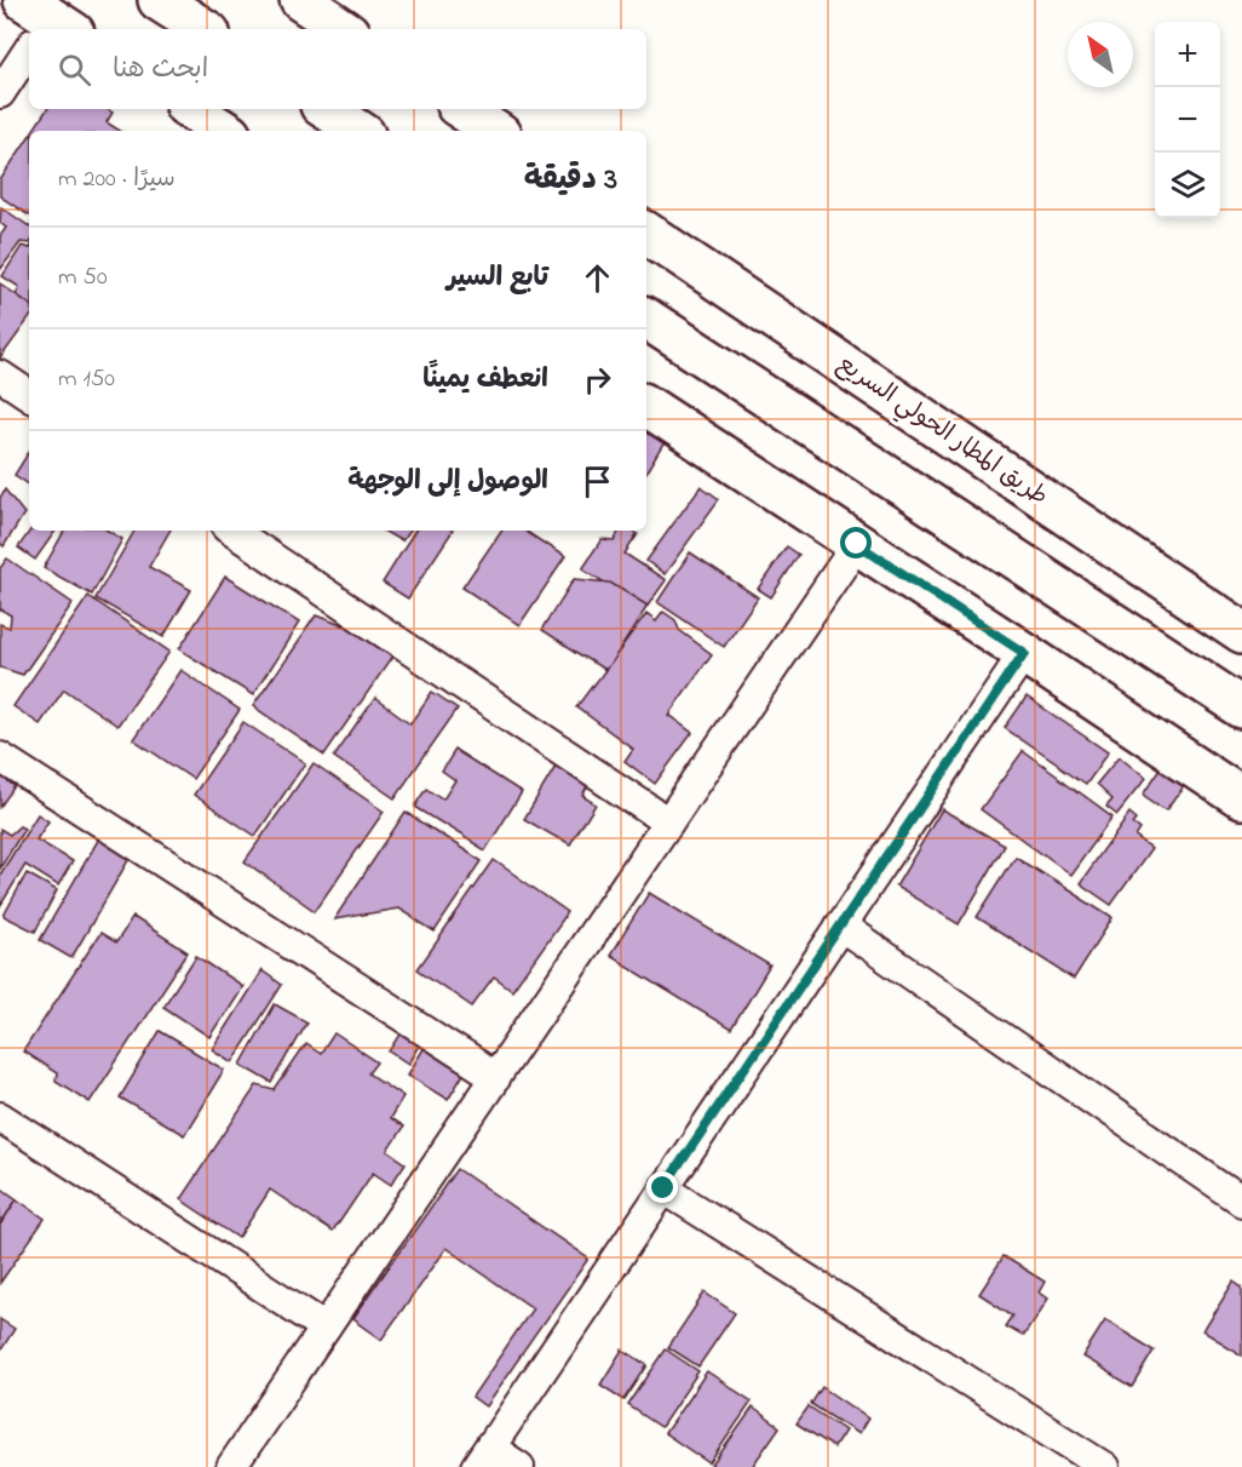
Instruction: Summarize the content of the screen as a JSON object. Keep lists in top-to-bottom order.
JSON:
{
  "streets": {
    "main road": ["طريق المطار الحولي السريع"]
  },
  "north": "top left",
  "page": {
    "map_buttons": ["+", "−"],
    "search": "ابحث هنا",
    "heading": ["3 دقيقة", "سيرًا · 200 m"],
    "list": [
      ["تابع السير", "50 m"],
      ["انعطف يمينًا", "150 m"],
      "الوصول إلى الوجهة"
    ]
  }
}
